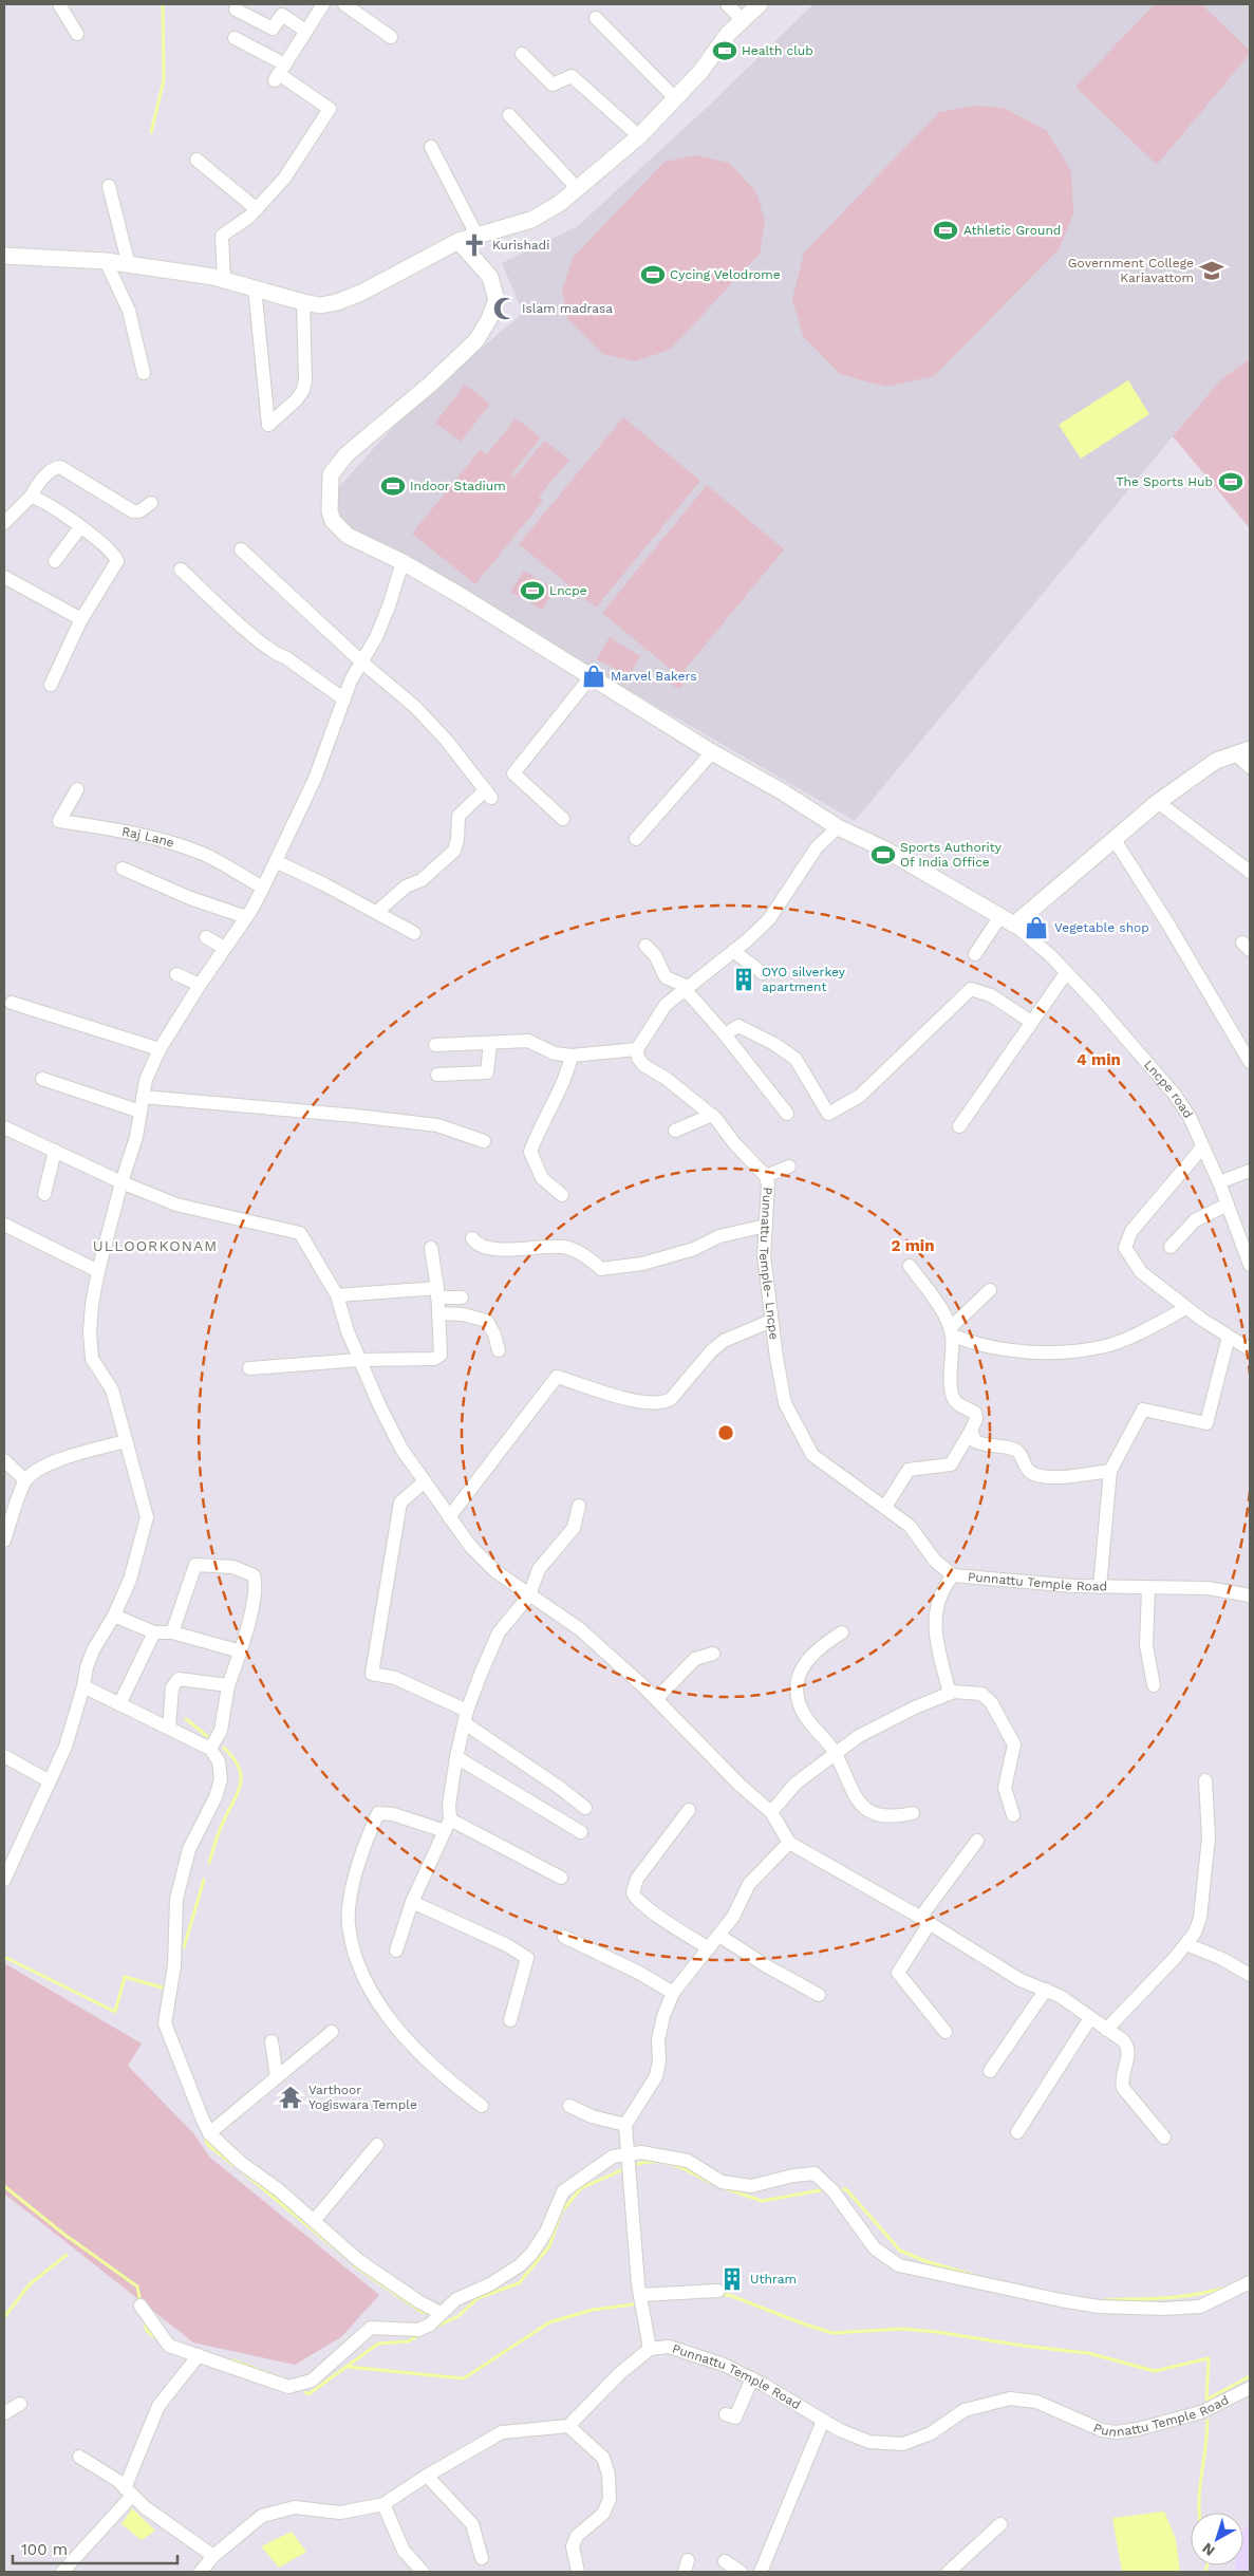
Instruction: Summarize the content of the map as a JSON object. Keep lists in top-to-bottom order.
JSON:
{
  "streets": {
    "street": [
      "Raj Lane",
      "Lncpe road",
      "Punnattu Temple- Lncpe",
      "Punnattu Temple Road"
    ]
  },
  "crossings": [
    ["Punnattu Temple- Lncpe", "Punnattu Temple Road"]
  ],
  "districts": ["ULLOORKONAM"],
  "places": {
    "sports": [
      "Health club",
      "Athletic Ground",
      "Cycing Velodrome",
      "The Sports Hub",
      "Indoor Stadium",
      "Lncpe",
      "Sports Authority Of India Office"
    ],
    "church": ["Kurishadi"],
    "school or university": ["Government College Kariavattom"],
    "mosque": ["Islam madrasa"],
    "shop": ["Marvel Bakers", "Vegetable shop"],
    "building": ["OYO silverkey apartment", "Uthram"],
    "temple": ["Varthoor Yogiswara Temple"]
  },
  "scale_bar": "100 m",
  "north": "bottom left",
  "rings": ["4 min", "2 min"]
}
